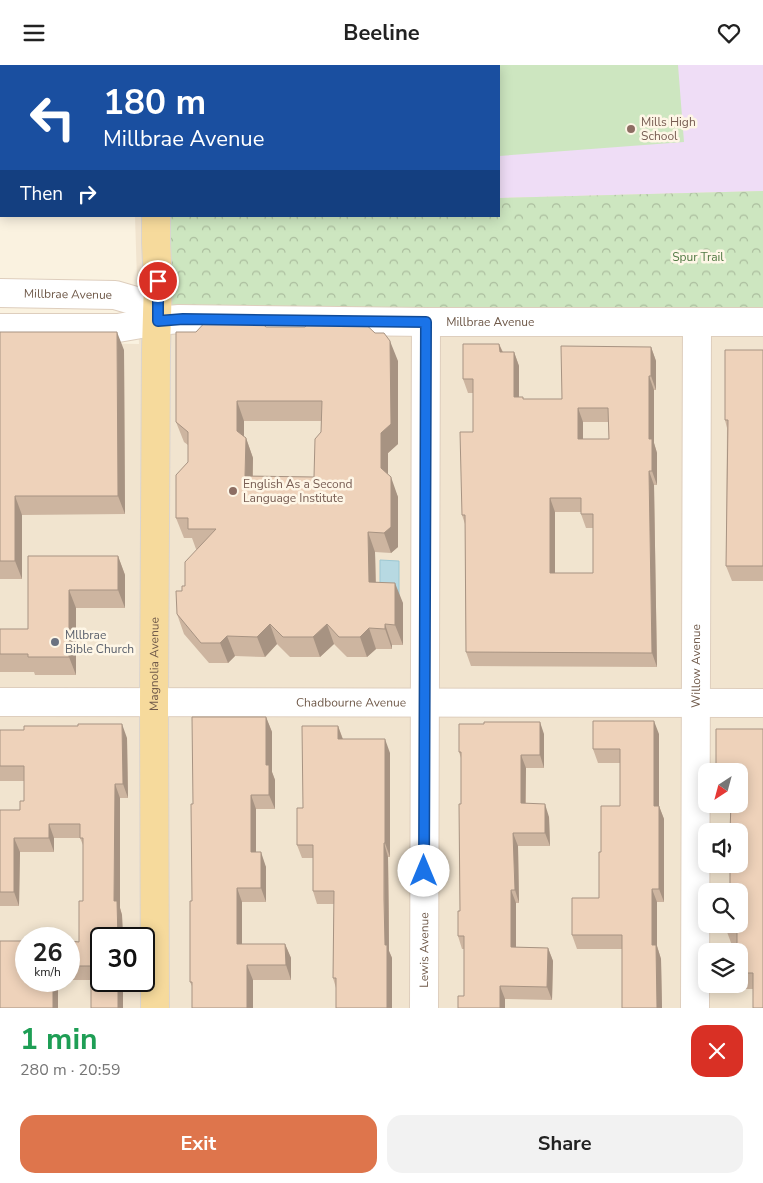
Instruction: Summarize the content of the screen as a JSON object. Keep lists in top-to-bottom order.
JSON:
{
  "streets": {
    "main road": ["Magnolia Avenue"],
    "street": [
      "Millbrae Avenue",
      "Willow Avenue",
      "Chadbourne Avenue",
      "Lewis Avenue"
    ]
  },
  "crossings": [
    ["Millbrae Avenue", "Magnolia Avenue"],
    ["Millbrae Avenue", "Willow Avenue"],
    ["Millbrae Avenue", "Lewis Avenue"],
    ["Magnolia Avenue", "Chadbourne Avenue"],
    ["Willow Avenue", "Chadbourne Avenue"],
    ["Chadbourne Avenue", "Lewis Avenue"]
  ],
  "parks": ["Spur Trail"],
  "places": ["Mills High School", "English As a Second Language Institute", "Mllbrae Bible Church"],
  "north": "bottom left",
  "page": {
    "header": "Beeline",
    "turn": ["180 m", "Millbrae Avenue"],
    "then": "Then",
    "speed": "26 km/h",
    "limit": "30",
    "heading": ["1 min", "280 m · 20:59"],
    "buttons": ["Exit", "Share"]
  }
}
